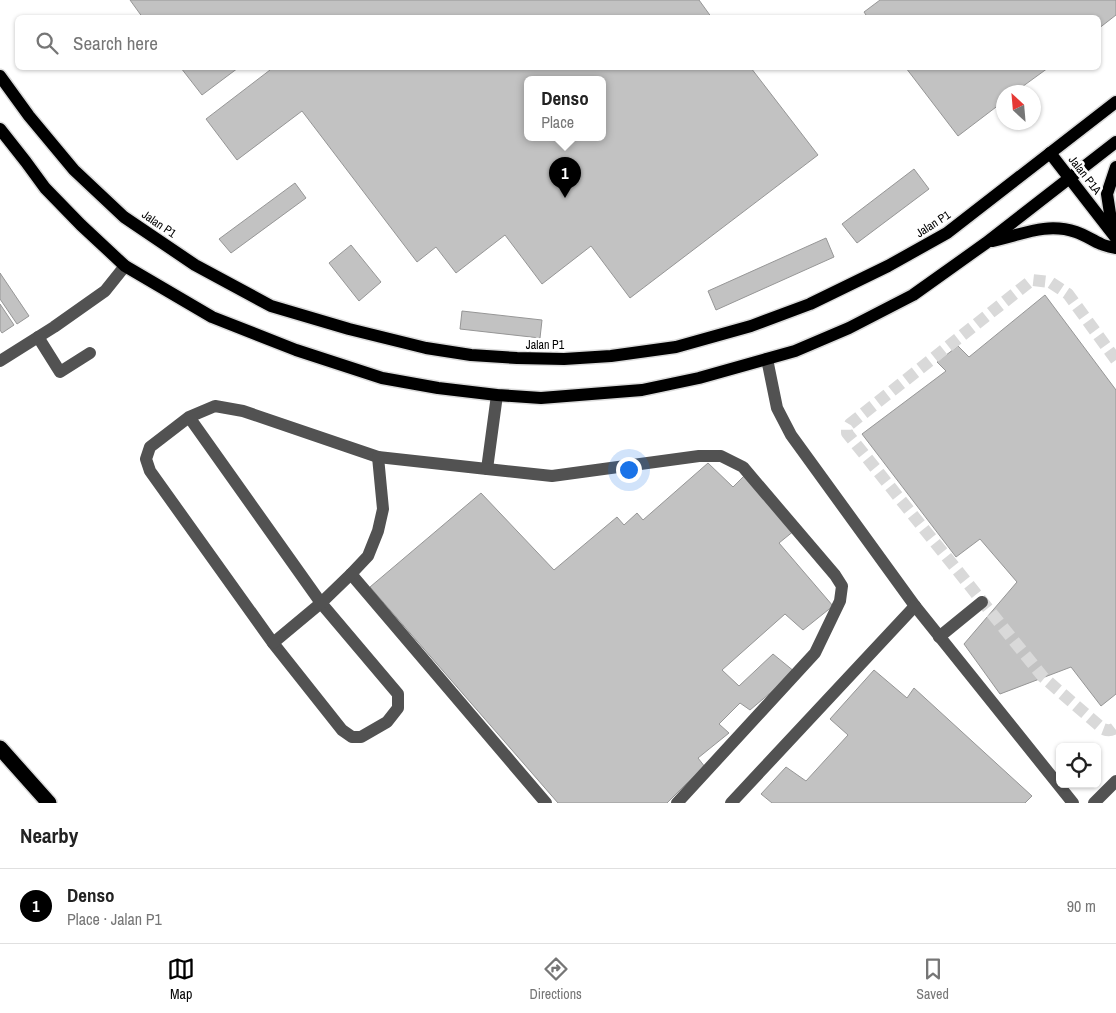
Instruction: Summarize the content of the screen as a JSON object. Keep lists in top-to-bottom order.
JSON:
{
  "streets": {
    "main road": ["Jalan P1A", "Jalan P1"]
  },
  "crossings": [
    ["Jalan P1A", "Jalan P1"]
  ],
  "north": "top left",
  "page": {
    "search": "Search here",
    "popup": ["Denso", "Place"],
    "pins": "1",
    "heading": "Nearby",
    "list": [
      {
        "mark": "1",
        "name": "Denso",
        "note": "Place · Jalan P1",
        "value": "90 m"
      }
    ],
    "nav": ["Map", "Directions", "Saved"]
  }
}
